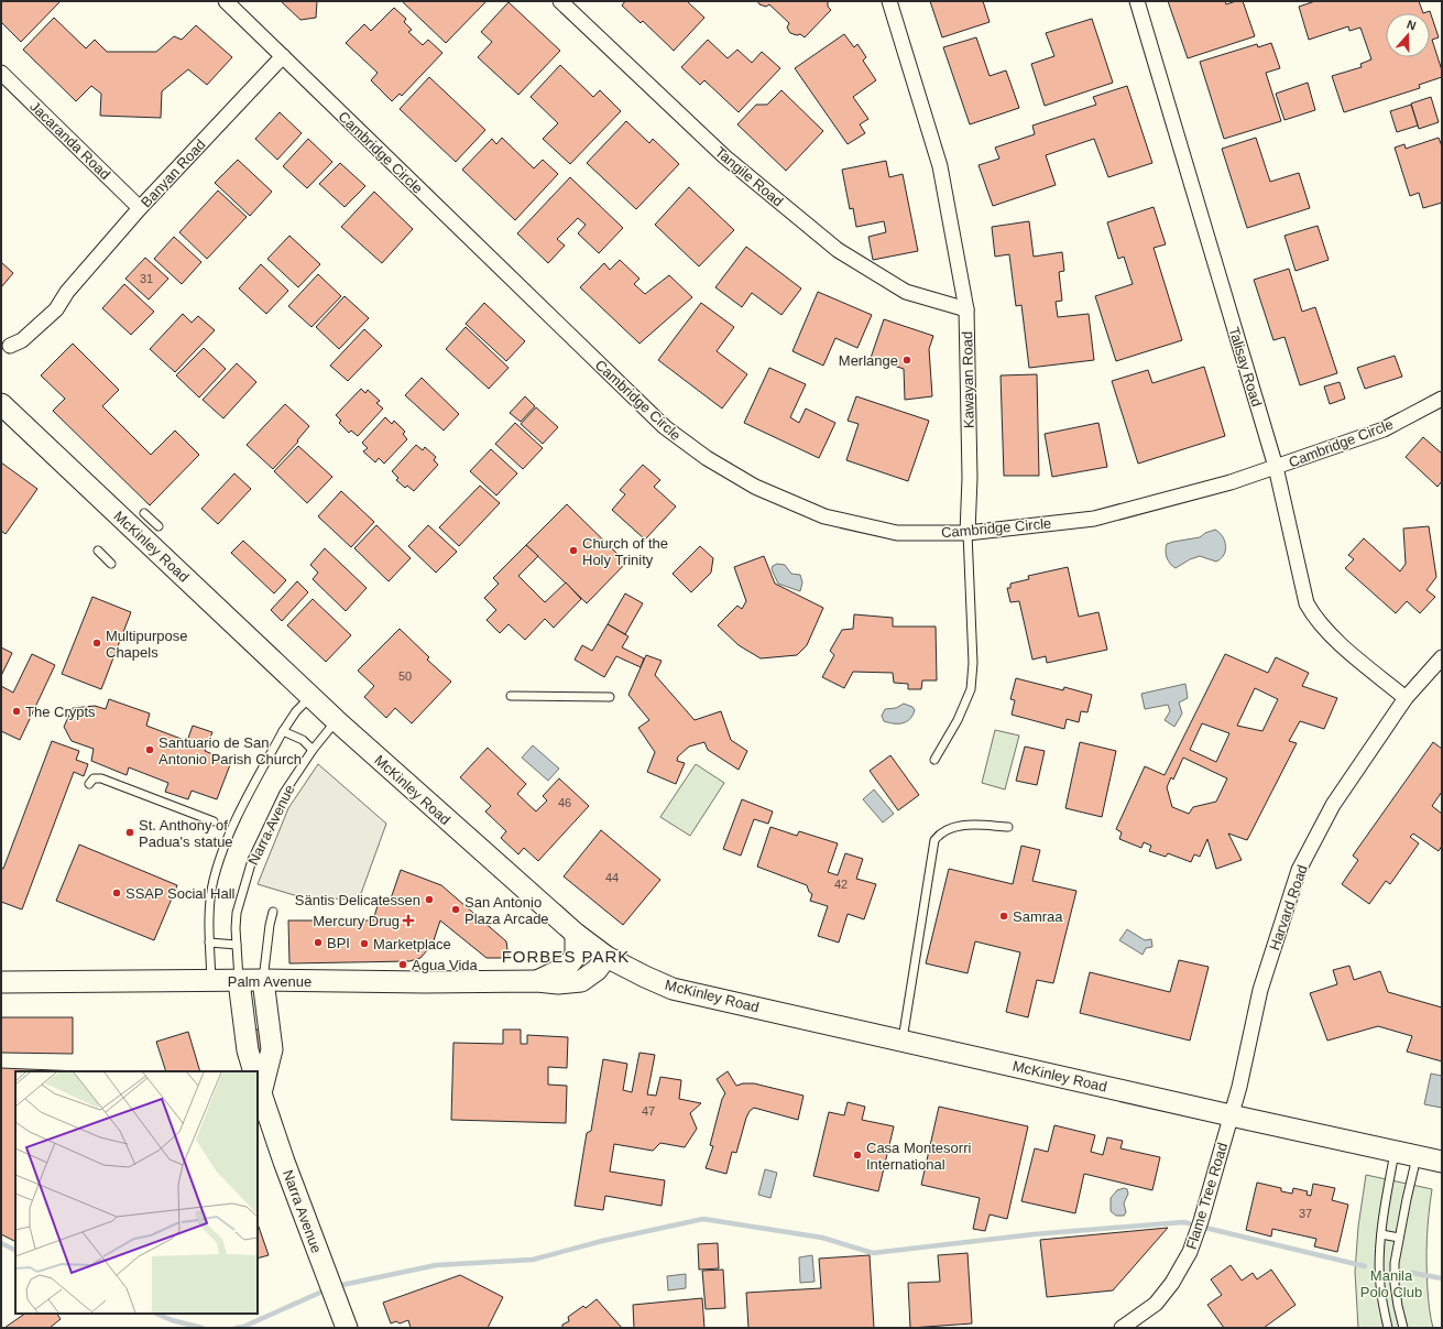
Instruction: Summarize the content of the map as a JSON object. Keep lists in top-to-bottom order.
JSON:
{
  "streets": {
    "main road": ["McKinley Road", "Narra Avenue", "Palm Avenue"],
    "street": [
      "Jacaranda Road",
      "Cambridge Circle",
      "Banyan Road",
      "Tangile Road",
      "Talisay Road",
      "Kawayan Road",
      "Harvard Road",
      "Flame Tree Road"
    ]
  },
  "crossings": [
    ["Jacaranda Road", "Banyan Road"],
    ["Cambridge Circle", "Banyan Road"],
    ["Cambridge Circle", "Talisay Road"],
    ["Cambridge Circle", "Kawayan Road"],
    ["Tangile Road", "Kawayan Road"],
    ["Talisay Road", "Harvard Road"],
    ["McKinley Road", "Narra Avenue"],
    ["McKinley Road", "Harvard Road"],
    ["McKinley Road", "Palm Avenue"],
    ["McKinley Road", "Flame Tree Road"],
    ["Narra Avenue", "Palm Avenue"],
    ["Harvard Road", "Flame Tree Road"]
  ],
  "districts": ["FORBES PARK"],
  "parks": ["Manila Polo Club"],
  "places": {
    "other": [
      "Merlange",
      "Church of the Holy Trinity",
      "Multipurpose Chapels",
      "The Crypts",
      "Santuario de San Antonio Parish Church",
      "St. Anthony of Padua's statue",
      "SSAP Social Hall",
      "Säntis Delicatessen",
      "San Antonio Plaza Arcade",
      "Samraa",
      "BPI",
      "Marketplace",
      "Agua Vida",
      "Casa Montesorri International"
    ],
    "health": ["Mercury Drug"]
  },
  "house_numbers": [
    "31",
    "50",
    "46",
    "44",
    "42",
    "47",
    "37"
  ],
  "north": "top"
}
